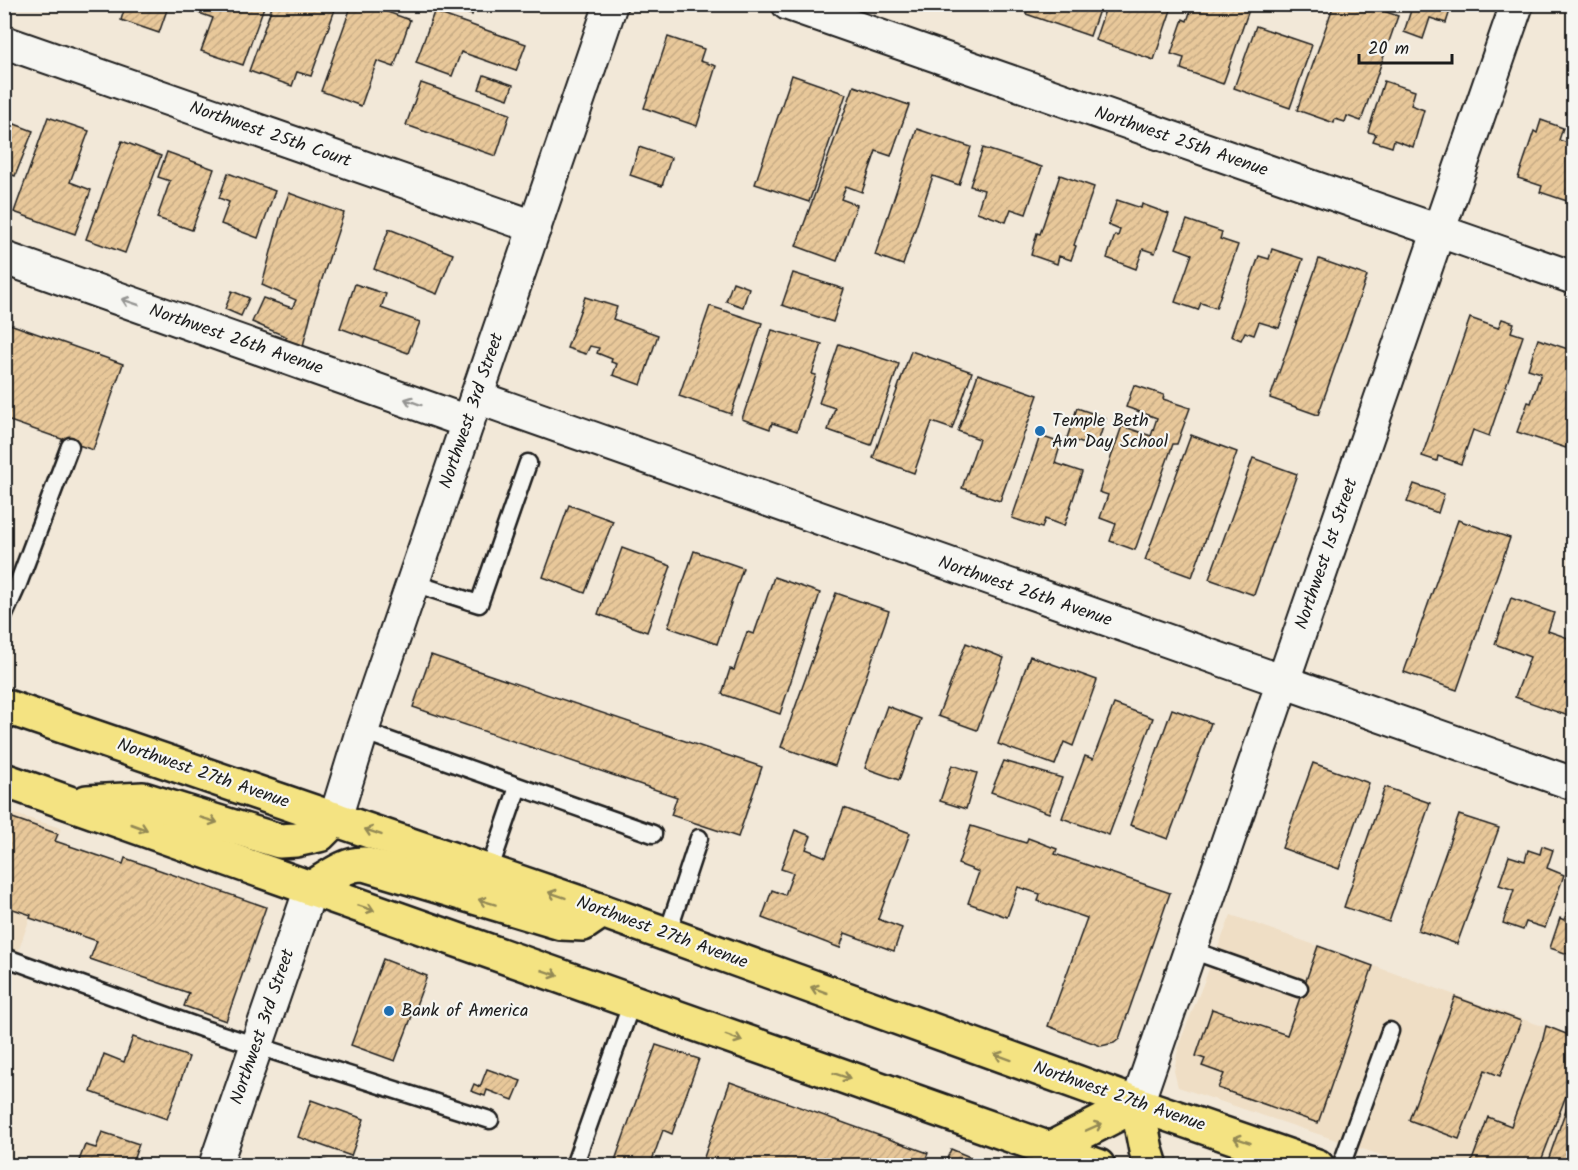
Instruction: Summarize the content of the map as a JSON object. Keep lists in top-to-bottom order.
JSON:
{
  "streets": {
    "highway": ["Northwest 27th Avenue"],
    "street": [
      "Northwest 25th Court",
      "Northwest 25th Avenue",
      "Northwest 26th Avenue",
      "Northwest 3rd Street",
      "Northwest 1st Street"
    ]
  },
  "crossings": [
    ["Northwest 25th Court", "Northwest 3rd Street"],
    ["Northwest 25th Avenue", "Northwest 1st Street"],
    ["Northwest 26th Avenue", "Northwest 3rd Street"],
    ["Northwest 26th Avenue", "Northwest 1st Street"],
    ["Northwest 3rd Street", "Northwest 27th Avenue"],
    ["Northwest 1st Street", "Northwest 27th Avenue"]
  ],
  "places": ["Temple Beth Am Day School", "Bank of America"],
  "scale_bar": "20 m"
}
